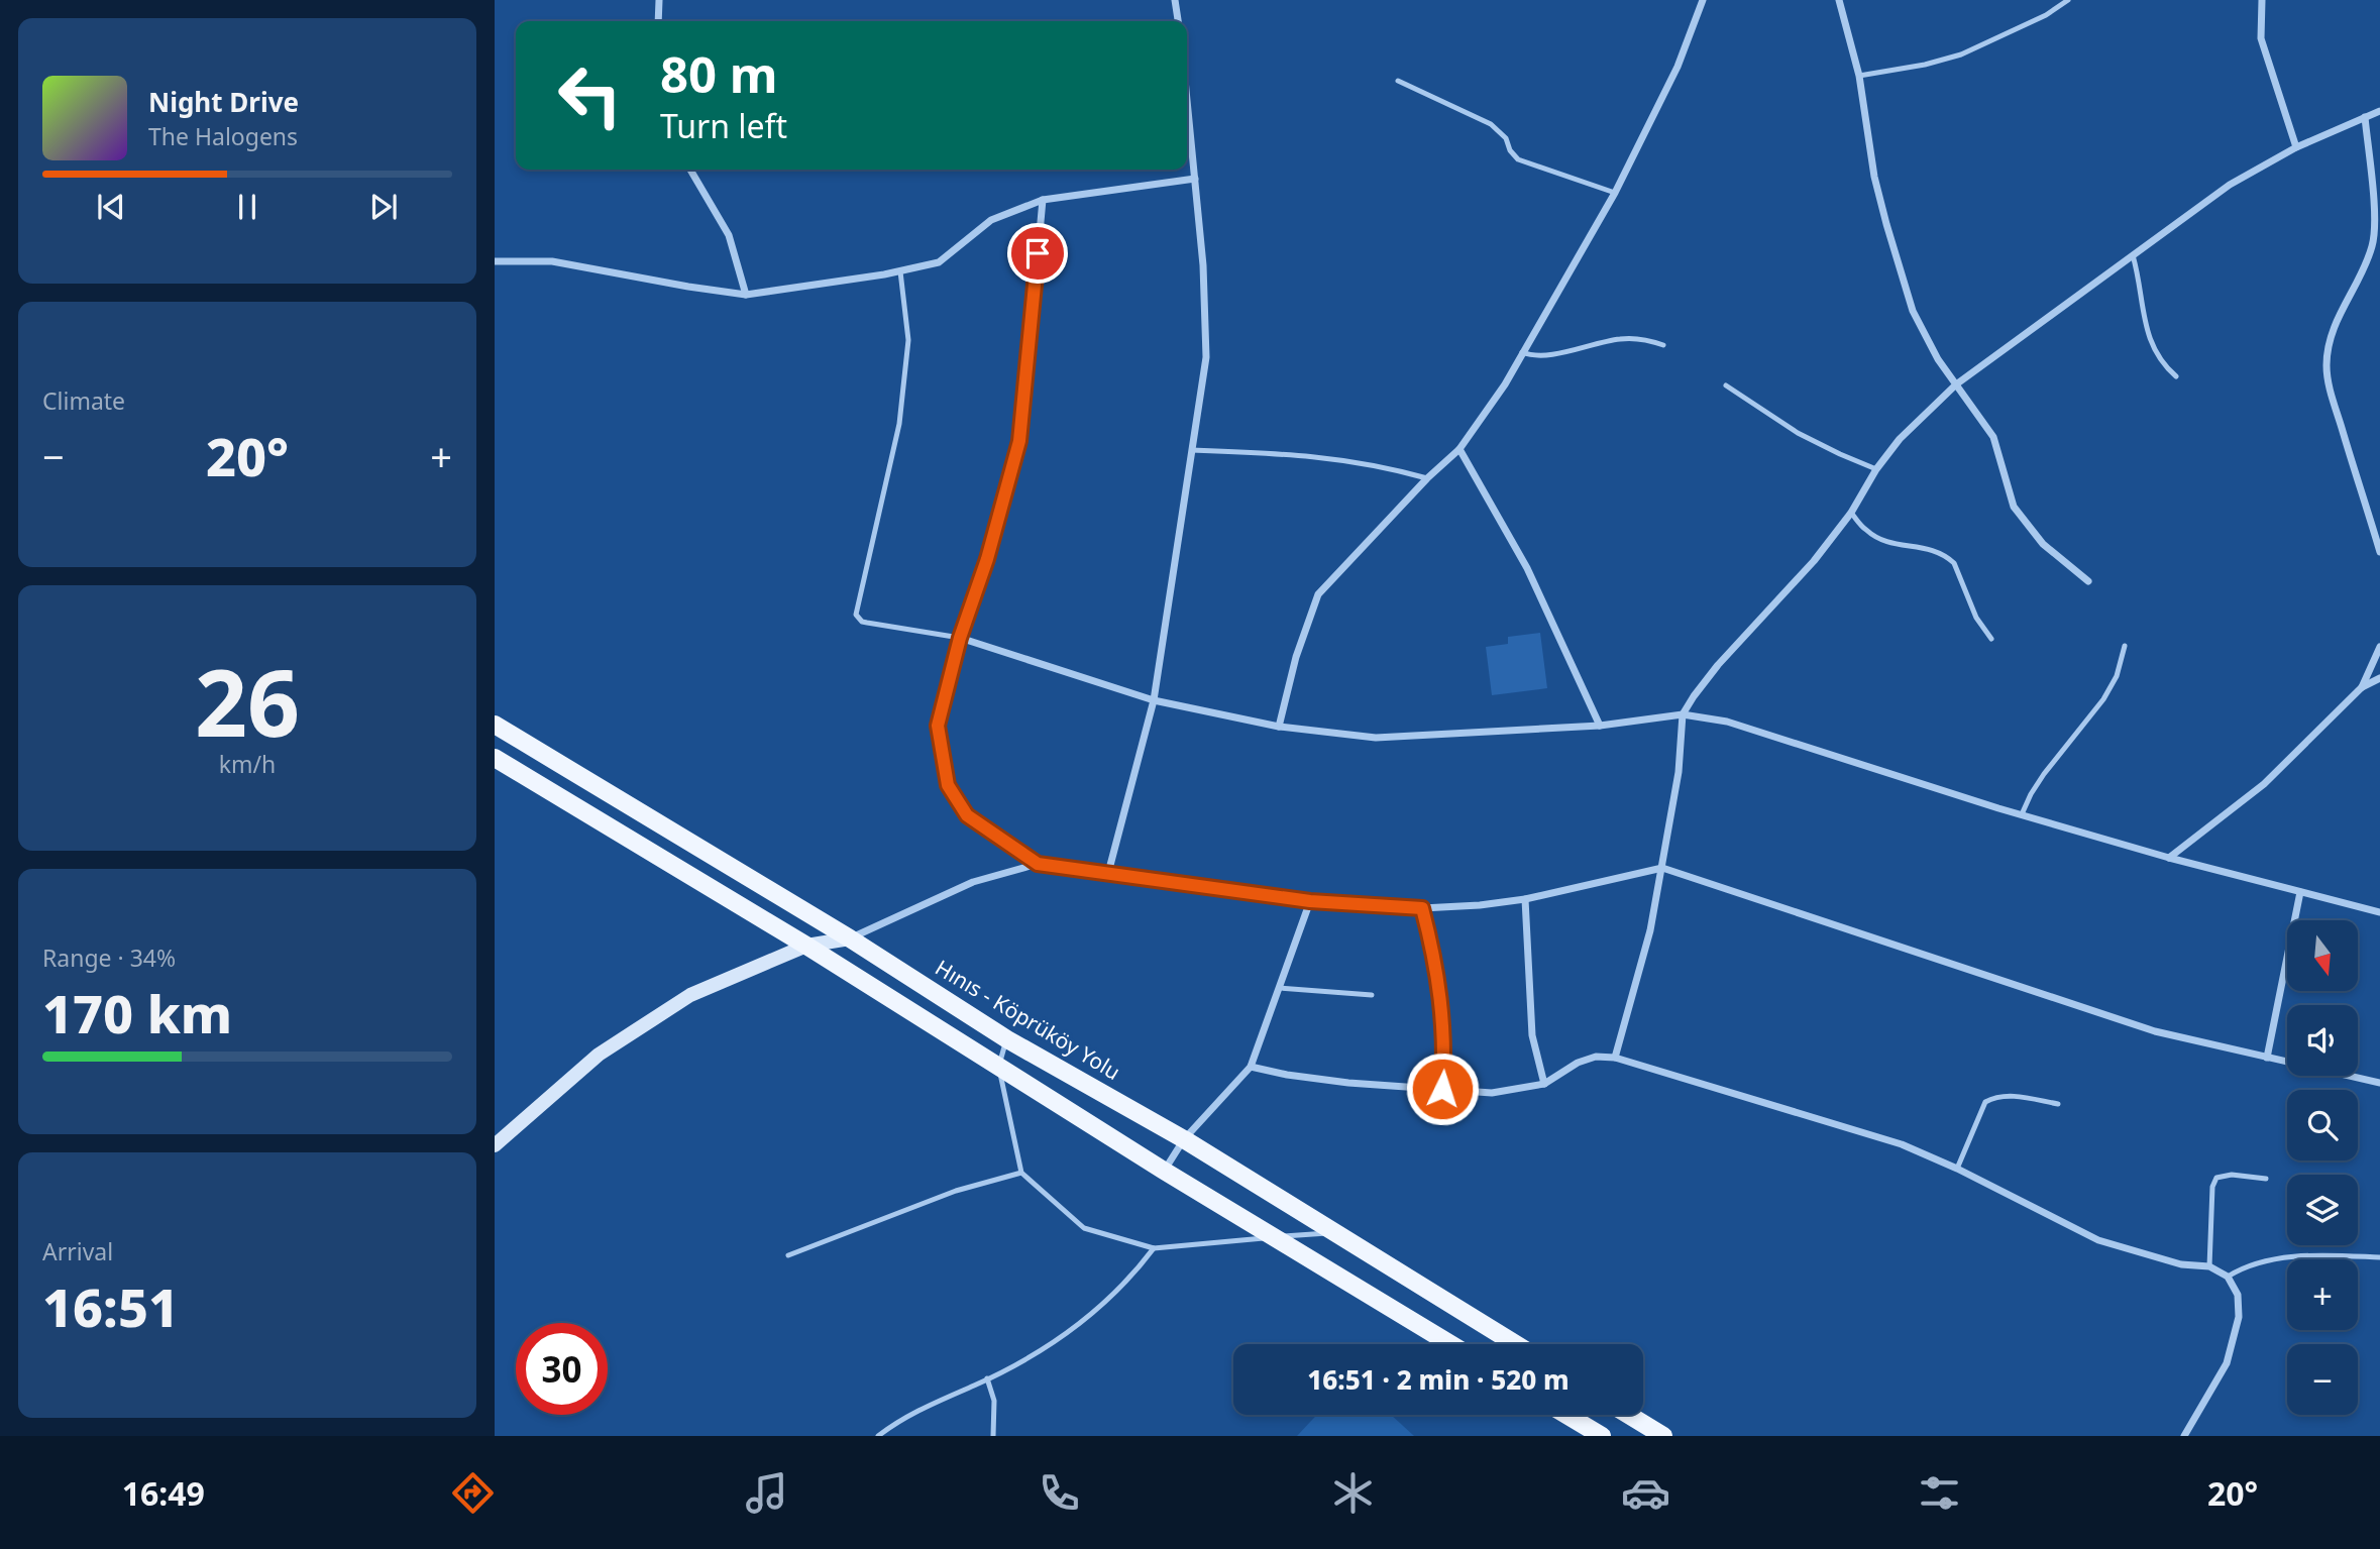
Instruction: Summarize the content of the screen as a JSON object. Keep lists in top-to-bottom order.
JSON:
{
  "streets": {
    "main road": ["Hınıs - Köprüköy Yolu"]
  },
  "north": "bottom",
  "page": {
    "turn": ["80 m", "Turn left"],
    "song": ["Night Drive", "The Halogens"],
    "tile": [
      "Climate",
      ["26", "km/h"],
      ["Range · 34%", "170 km"],
      ["Arrival", "16:51"]
    ],
    "heat": ["−", "20°", "+"],
    "map_buttons": ["+", "−"],
    "limit": "30",
    "trip": "16:51 · 2 min · 520 m",
    "tabs": ["16:49", "20°"]
  }
}
